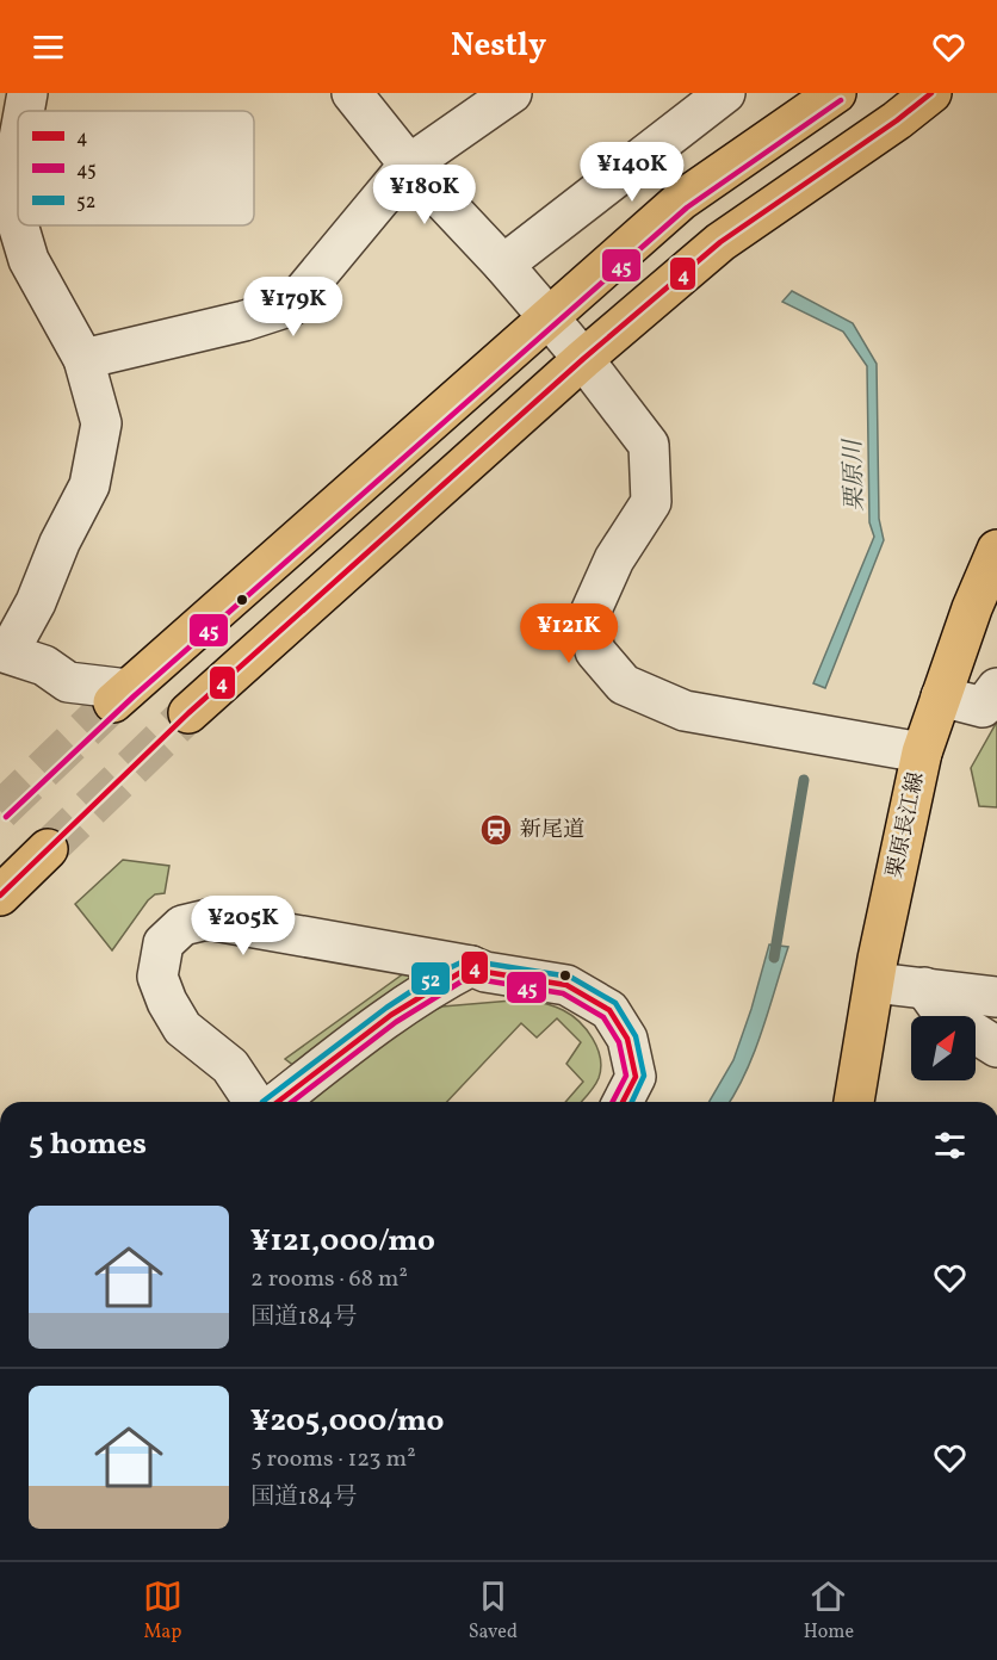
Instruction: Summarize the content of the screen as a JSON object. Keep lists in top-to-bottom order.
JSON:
{
  "streets": {
    "main road": ["栗原長江線"]
  },
  "water": ["栗原川"],
  "places": {
    "station": ["新尾道"]
  },
  "lines": ["transit line 4", "transit line 45", "transit line 52"],
  "legend": ["4", "45", "52"],
  "north": "top right",
  "page": {
    "header": "Nestly",
    "price": [
      "¥140K",
      "¥180K",
      "¥179K",
      "¥121K",
      "¥205K"
    ],
    "heading": "5 homes",
    "list": [
      {
        "name": "¥121,000/mo",
        "note": "2 rooms · 68 m² · 国道184号"
      },
      {
        "name": "¥205,000/mo",
        "note": "5 rooms · 123 m² · 国道184号"
      }
    ],
    "tabs": ["Map", "Saved", "Home"]
  }
}
